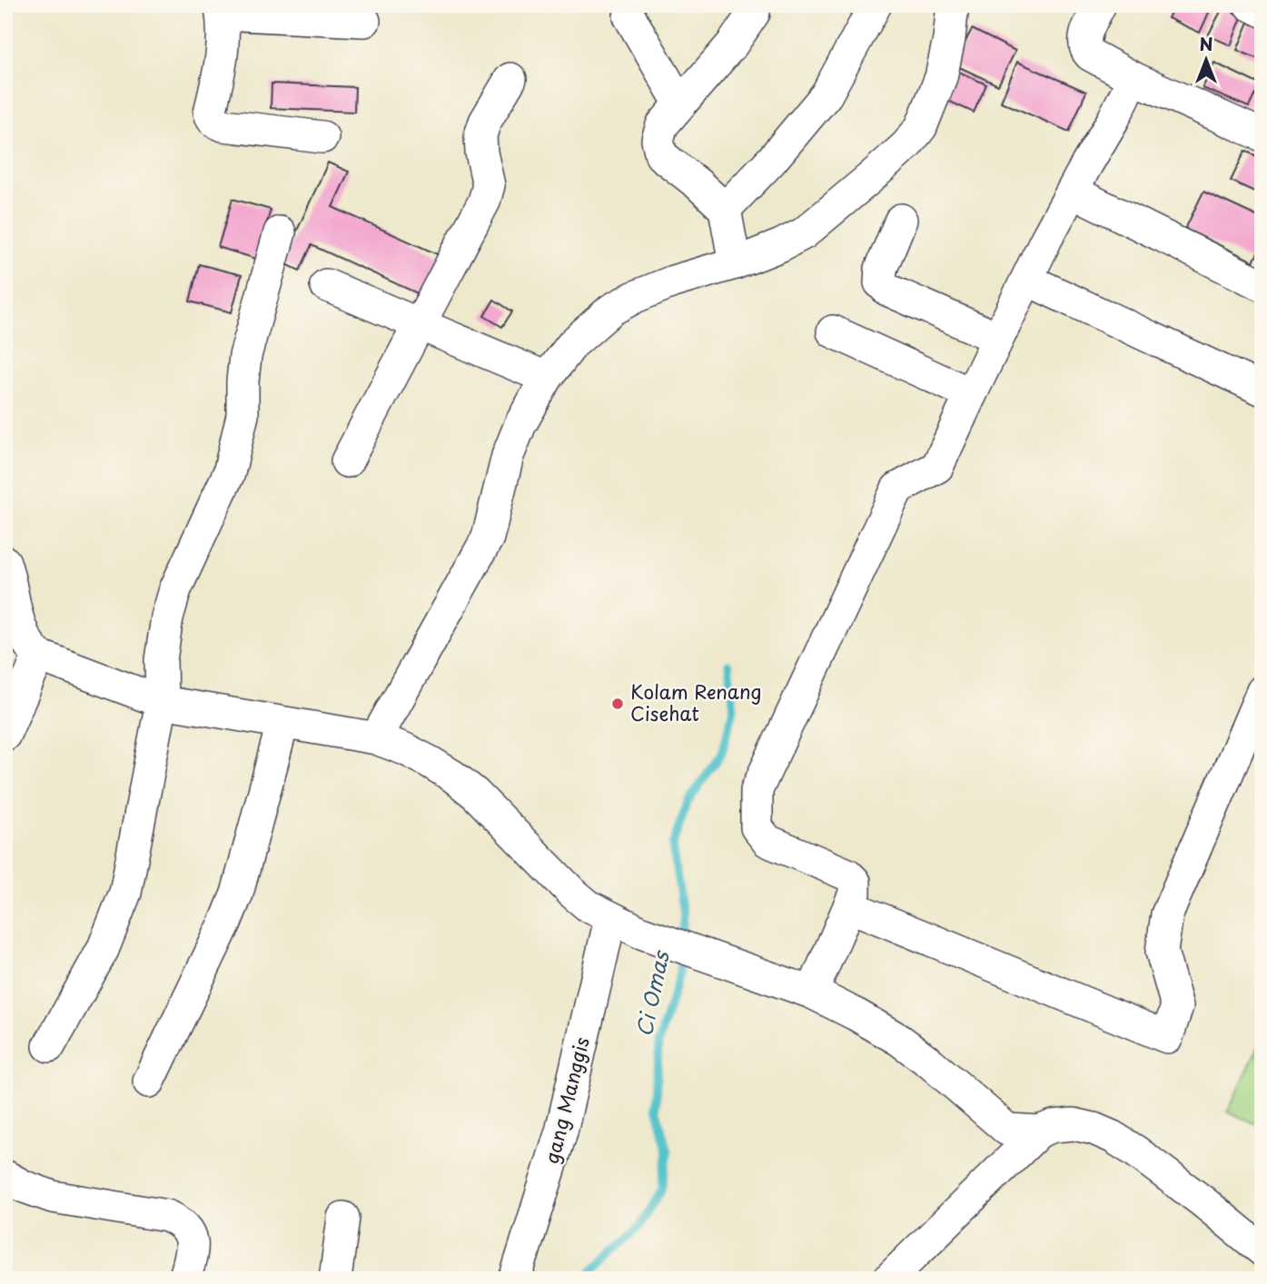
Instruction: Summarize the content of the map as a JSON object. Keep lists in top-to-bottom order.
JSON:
{
  "streets": {
    "street": ["gang Manggis"]
  },
  "water": ["Ci Omas"],
  "places": ["Kolam Renang Cisehat"],
  "north": "top"
}
